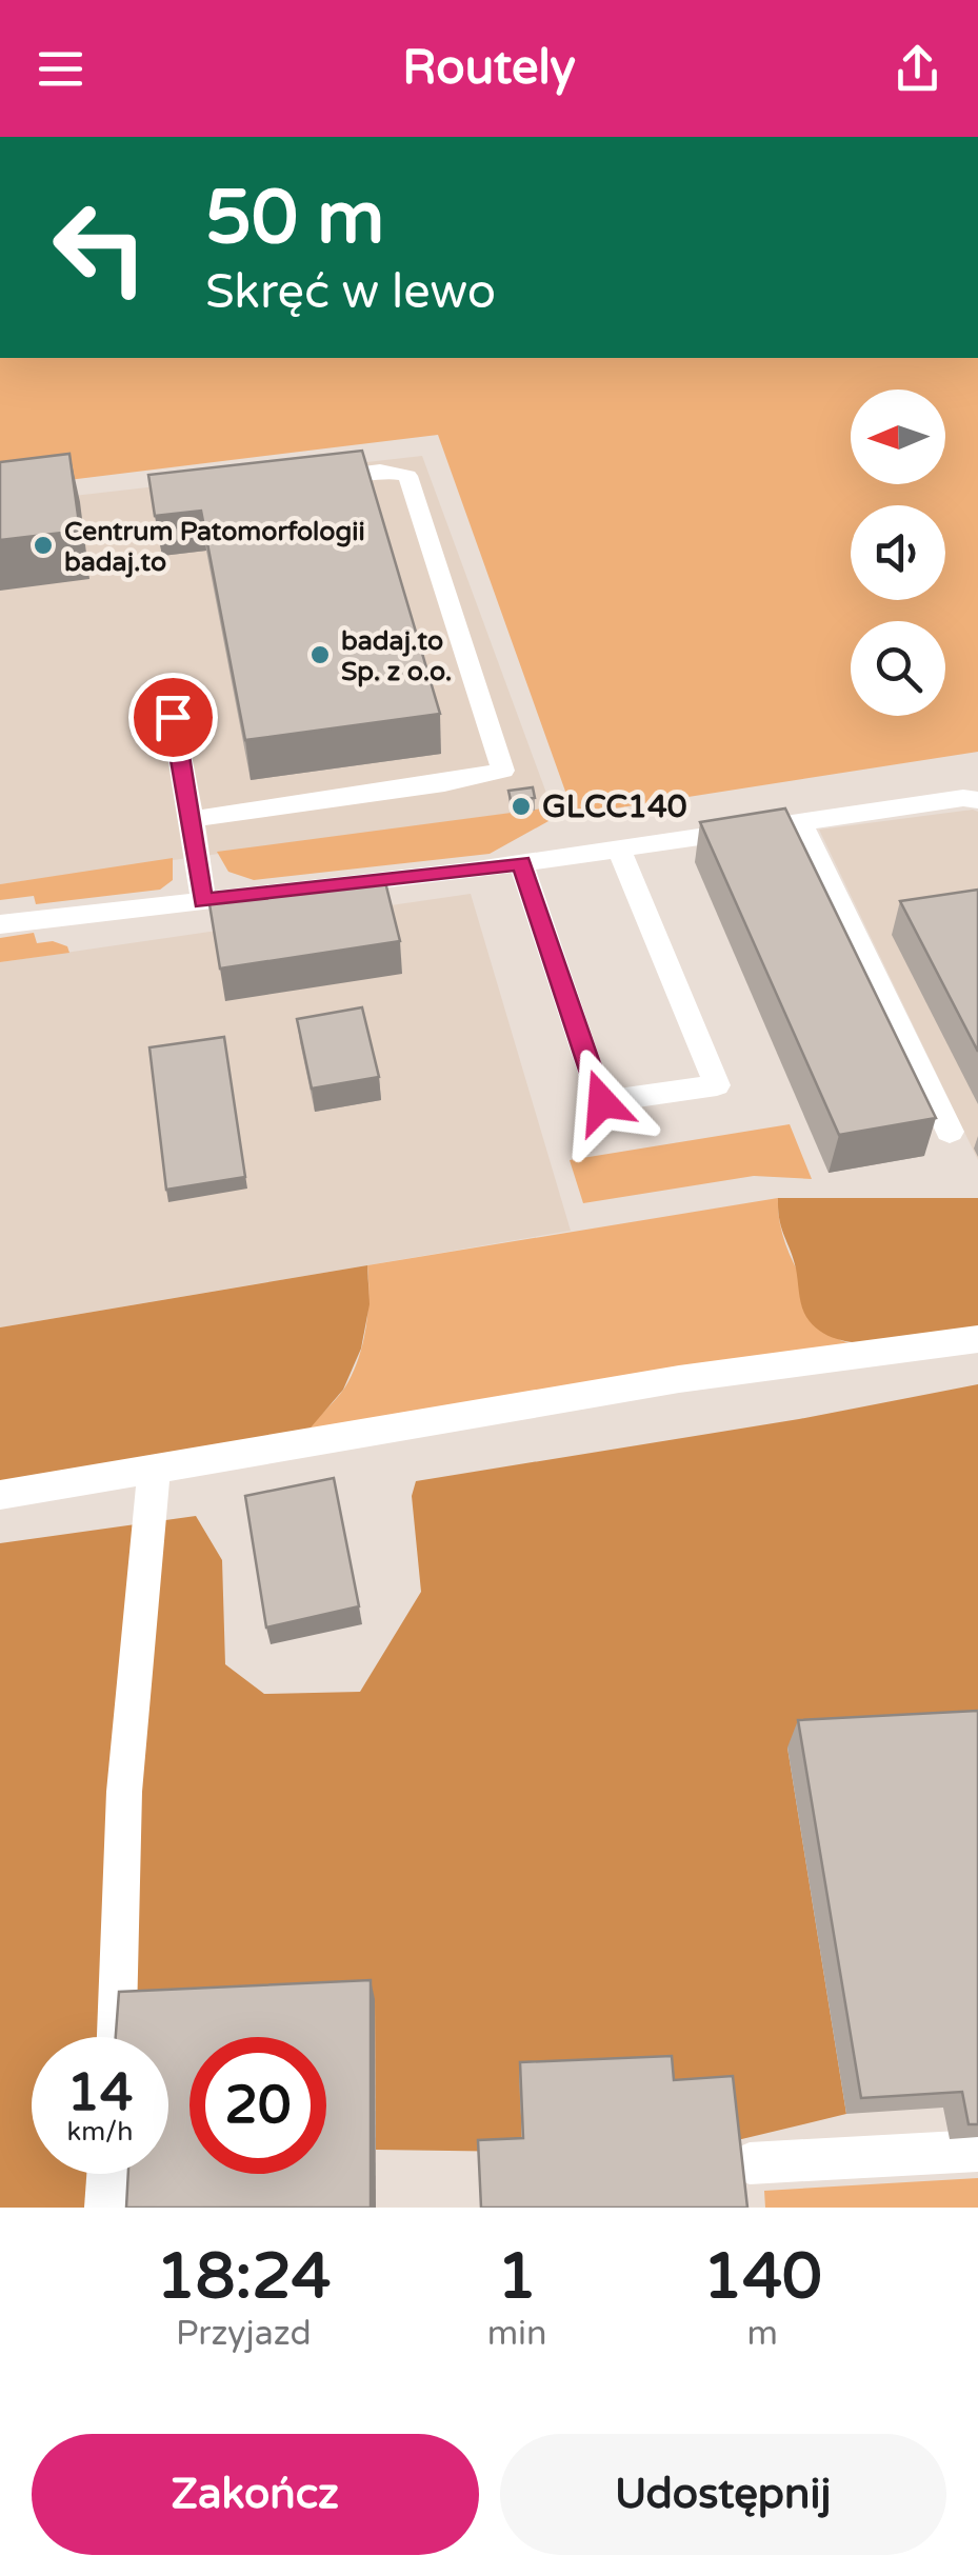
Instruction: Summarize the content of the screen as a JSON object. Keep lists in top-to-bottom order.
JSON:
{
  "places": ["Centrum Patomorfologii badaj.to", "badaj.to Sp. z o.o.", "GLCC140"],
  "north": "left",
  "page": {
    "header": "Routely",
    "turn": ["50 m", "Skręć w lewo"],
    "speed": "14 km/h",
    "limit": "20",
    "eta": [
      "18:24",
      "Przyjazd",
      "1",
      "min",
      "140",
      "m"
    ],
    "buttons": ["Zakończ", "Udostępnij"]
  }
}
